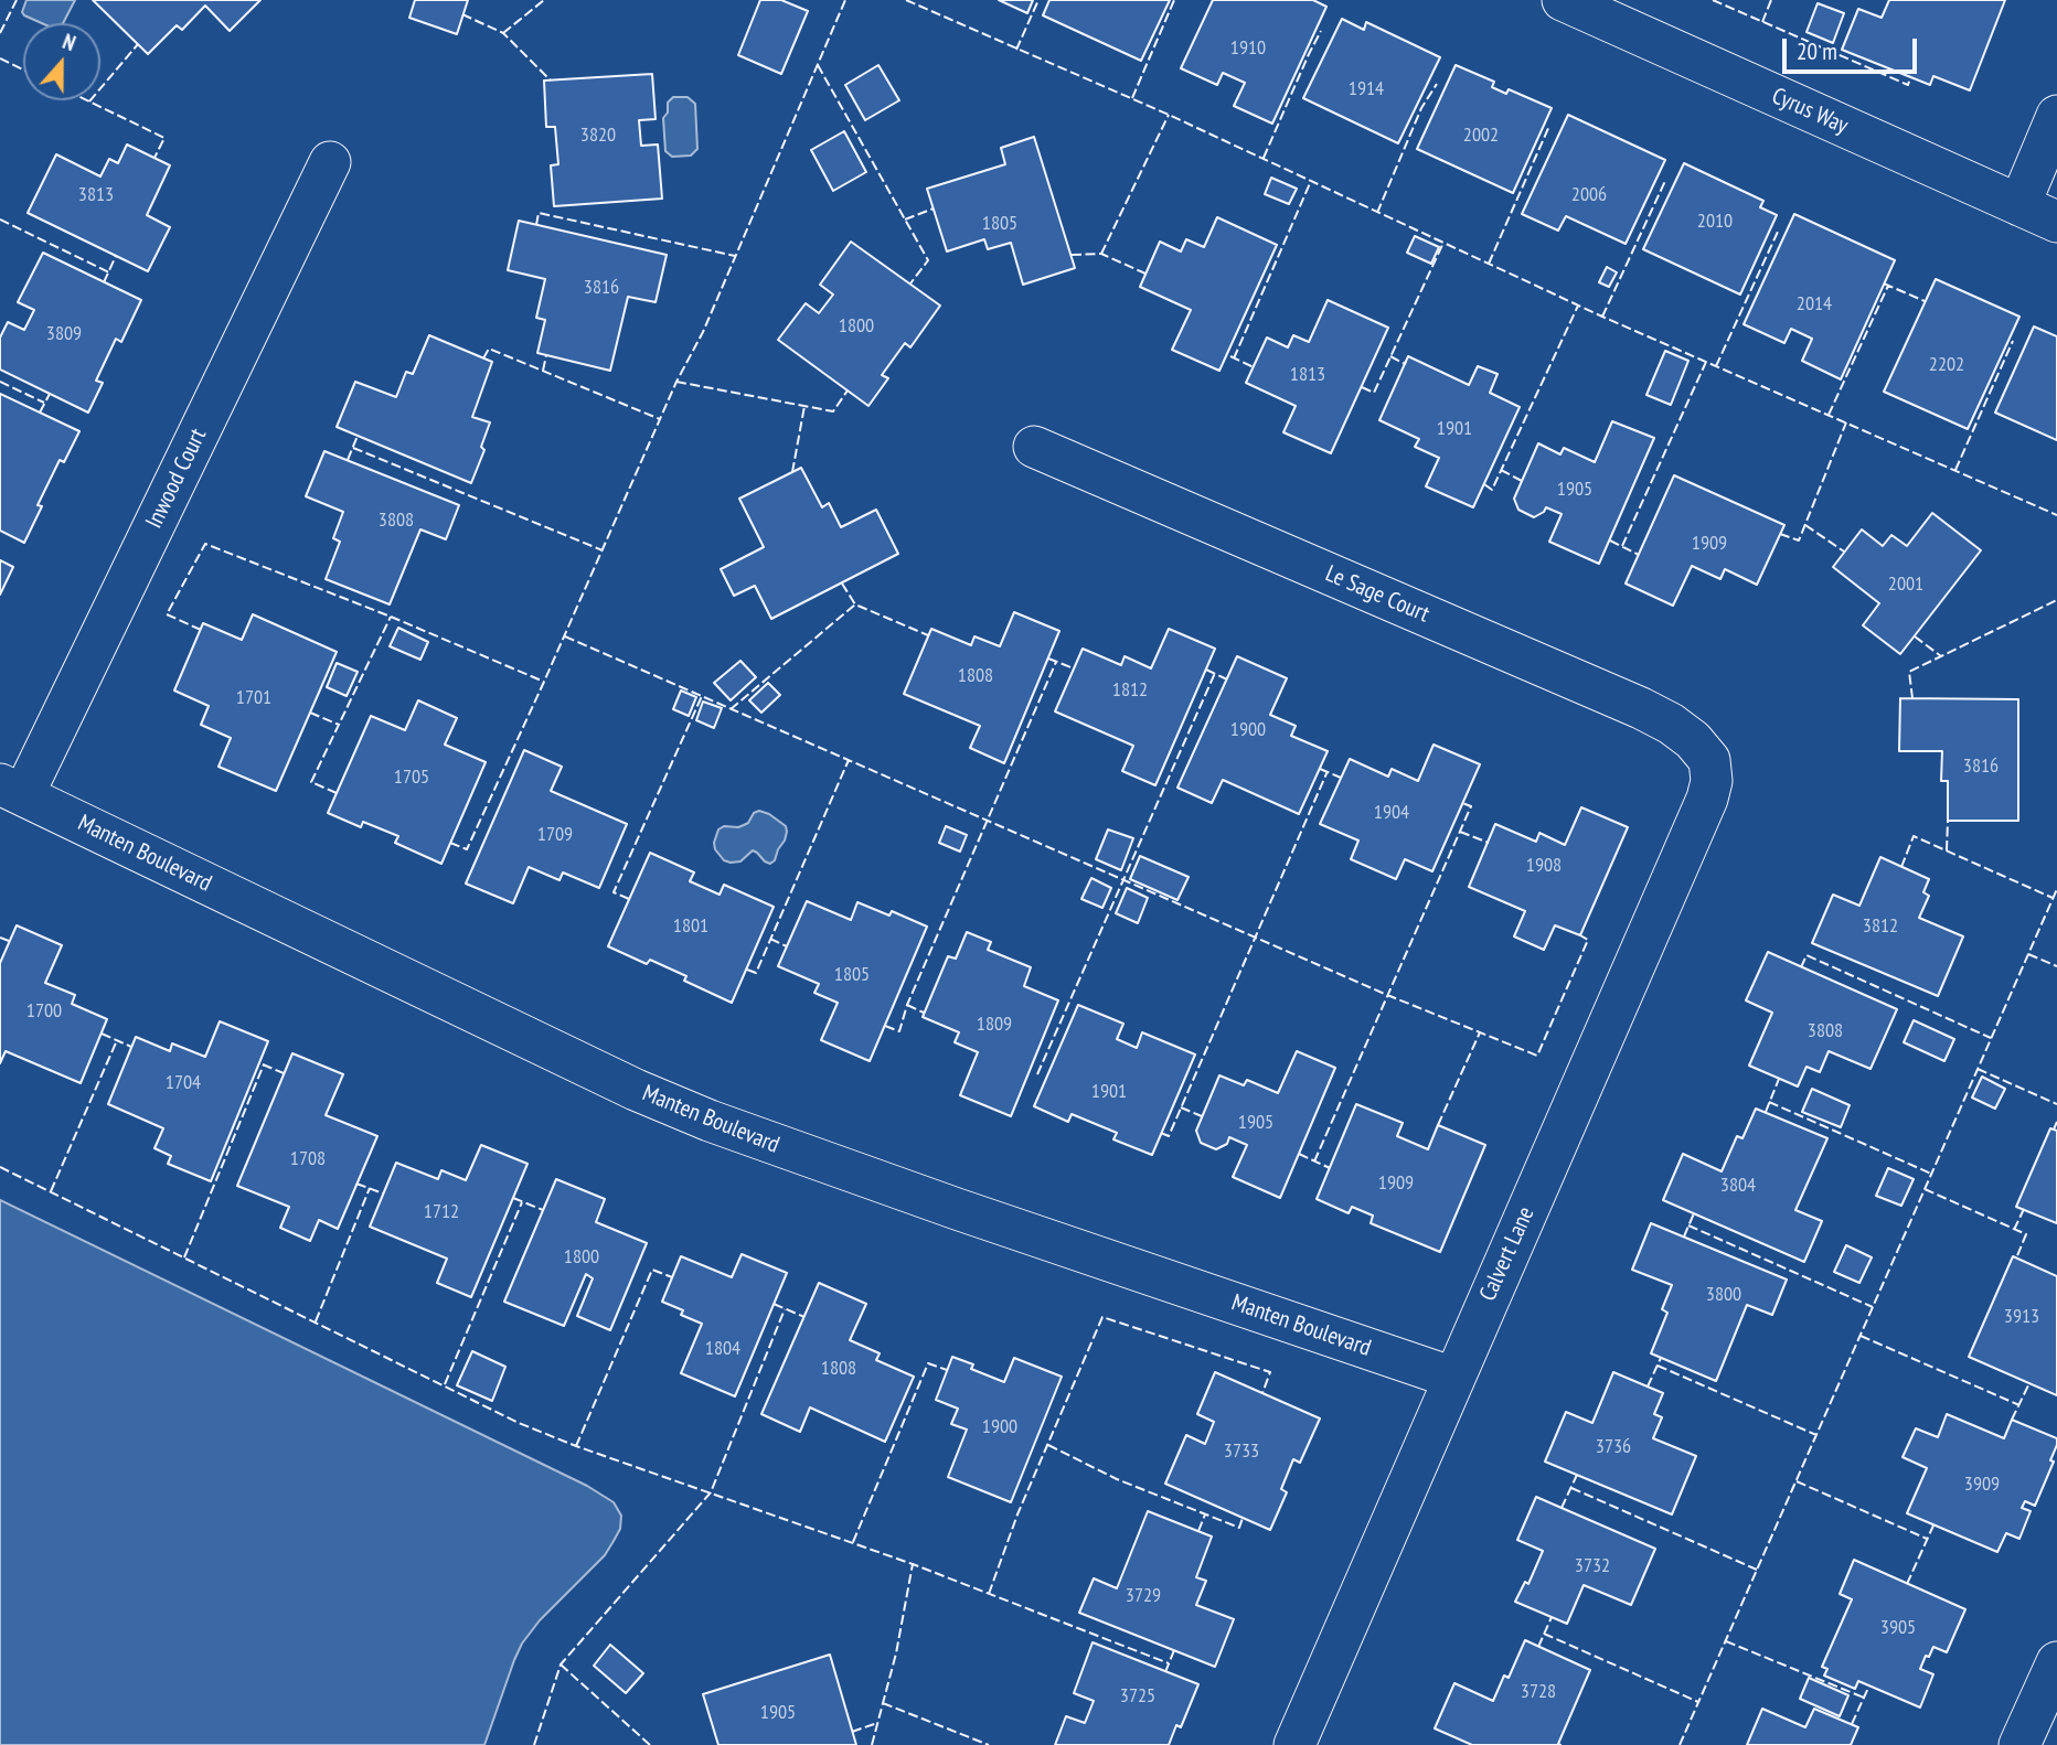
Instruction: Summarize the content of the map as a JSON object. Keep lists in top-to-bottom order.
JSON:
{
  "streets": {
    "street": [
      "Cyrus Way",
      "Inwood Court",
      "Le Sage Court",
      "Manten Boulevard",
      "Calvert Lane"
    ]
  },
  "crossings": [
    ["Inwood Court", "Manten Boulevard"],
    ["Le Sage Court", "Calvert Lane"],
    ["Manten Boulevard", "Calvert Lane"]
  ],
  "house_numbers": [
    "1910",
    "1914",
    "3820",
    "2002",
    "3813",
    "2006",
    "2010",
    "1805",
    "3816",
    "2014",
    "1800",
    "3809",
    "2202",
    "1813",
    "1901",
    "1905",
    "3808",
    "1909",
    "2001",
    "1808",
    "1812",
    "1701",
    "1900",
    "3816",
    "1705",
    "1904",
    "1709",
    "1908",
    "1801",
    "3812",
    "1805",
    "1700",
    "1809",
    "3808",
    "1704",
    "1901",
    "1905",
    "1708",
    "1909",
    "3804",
    "1712",
    "1800",
    "3800",
    "3913",
    "1804",
    "1808",
    "1900",
    "3736",
    "3733",
    "3909",
    "3732",
    "3729",
    "3905",
    "3728",
    "3725",
    "1905"
  ],
  "scale_bar": "20 m",
  "north": "top"
}
